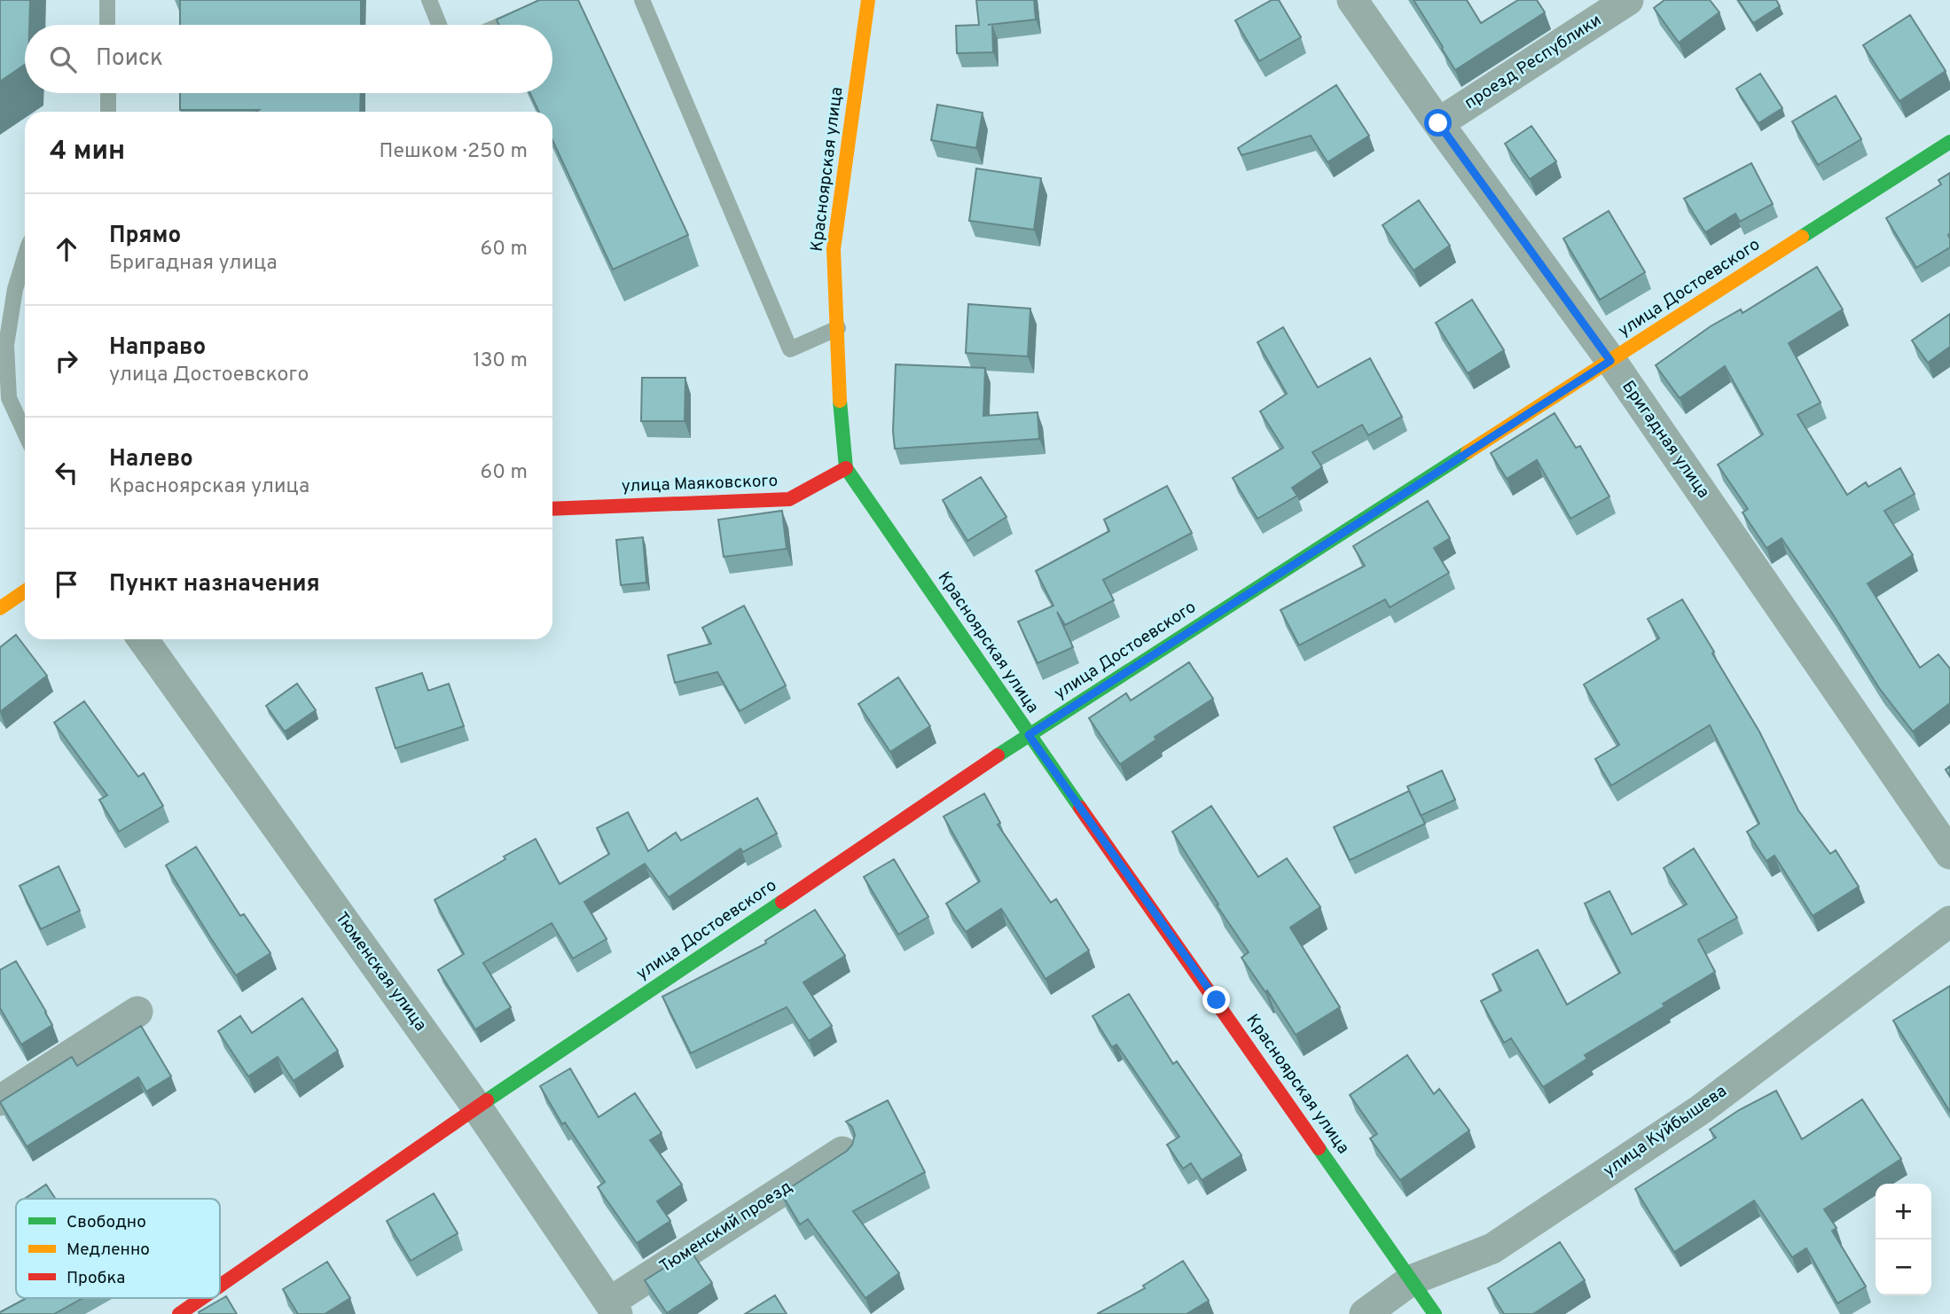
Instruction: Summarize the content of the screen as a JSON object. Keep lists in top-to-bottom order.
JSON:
{
  "streets": {
    "street": [
      "проезд Республики",
      "Красноярская улица",
      "улица Достоевского",
      "Бригадная улица",
      "улица Маяковского",
      "Тюменская улица",
      "улица Куйбышева",
      "Тюменский проезд"
    ]
  },
  "crossings": [
    ["проезд Республики", "Бригадная улица"],
    ["Красноярская улица", "улица Достоевского"],
    ["Красноярская улица", "улица Маяковского"],
    ["Красноярская улица", "улица Куйбышева"],
    ["улица Достоевского", "Бригадная улица"],
    ["улица Достоевского", "Тюменская улица"],
    ["Тюменская улица", "Тюменский проезд"]
  ],
  "legend": ["Свободно", "Медленно", "Пробка"],
  "page": {
    "search": "Поиск",
    "heading": ["4 мин", "Пешком · 250 m"],
    "list": [
      ["Прямо", "Бригадная улица", "60 m"],
      ["Направо", "улица Достоевского", "130 m"],
      ["Налево", "Красноярская улица", "60 m"],
      "Пункт назначения"
    ],
    "map_buttons": ["+", "−"]
  }
}
